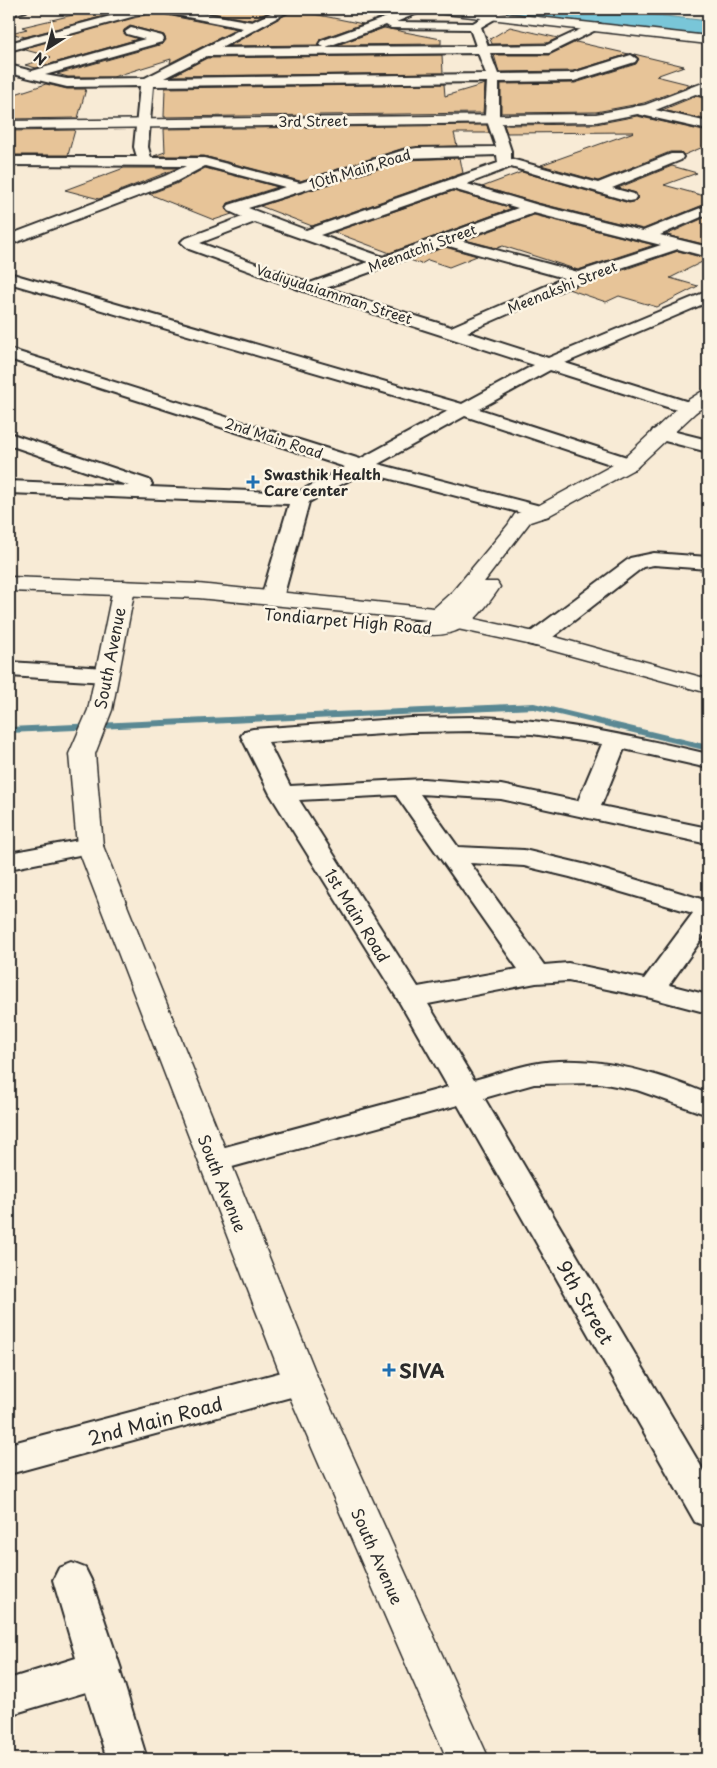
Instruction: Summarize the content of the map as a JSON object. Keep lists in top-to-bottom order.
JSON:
{
  "streets": {
    "street": [
      "3rd Street",
      "10th Main Road",
      "Meenatchi Street",
      "Meenakshi Street",
      "Vadiyudaiamman Street",
      "2nd Main Road",
      "Tondiarpet High Road",
      "South Avenue",
      "1st Main Road",
      "9th Street"
    ]
  },
  "crossings": [
    ["Meenatchi Street", "Vadiyudaiamman Street"],
    ["Meenakshi Street", "Vadiyudaiamman Street"],
    ["2nd Main Road", "Tondiarpet High Road"],
    ["2nd Main Road", "South Avenue"],
    ["Tondiarpet High Road", "South Avenue"],
    ["1st Main Road", "9th Street"]
  ],
  "places": {
    "health": ["Swasthik Health Care center", "SIVA"]
  },
  "north": "bottom left"
}
